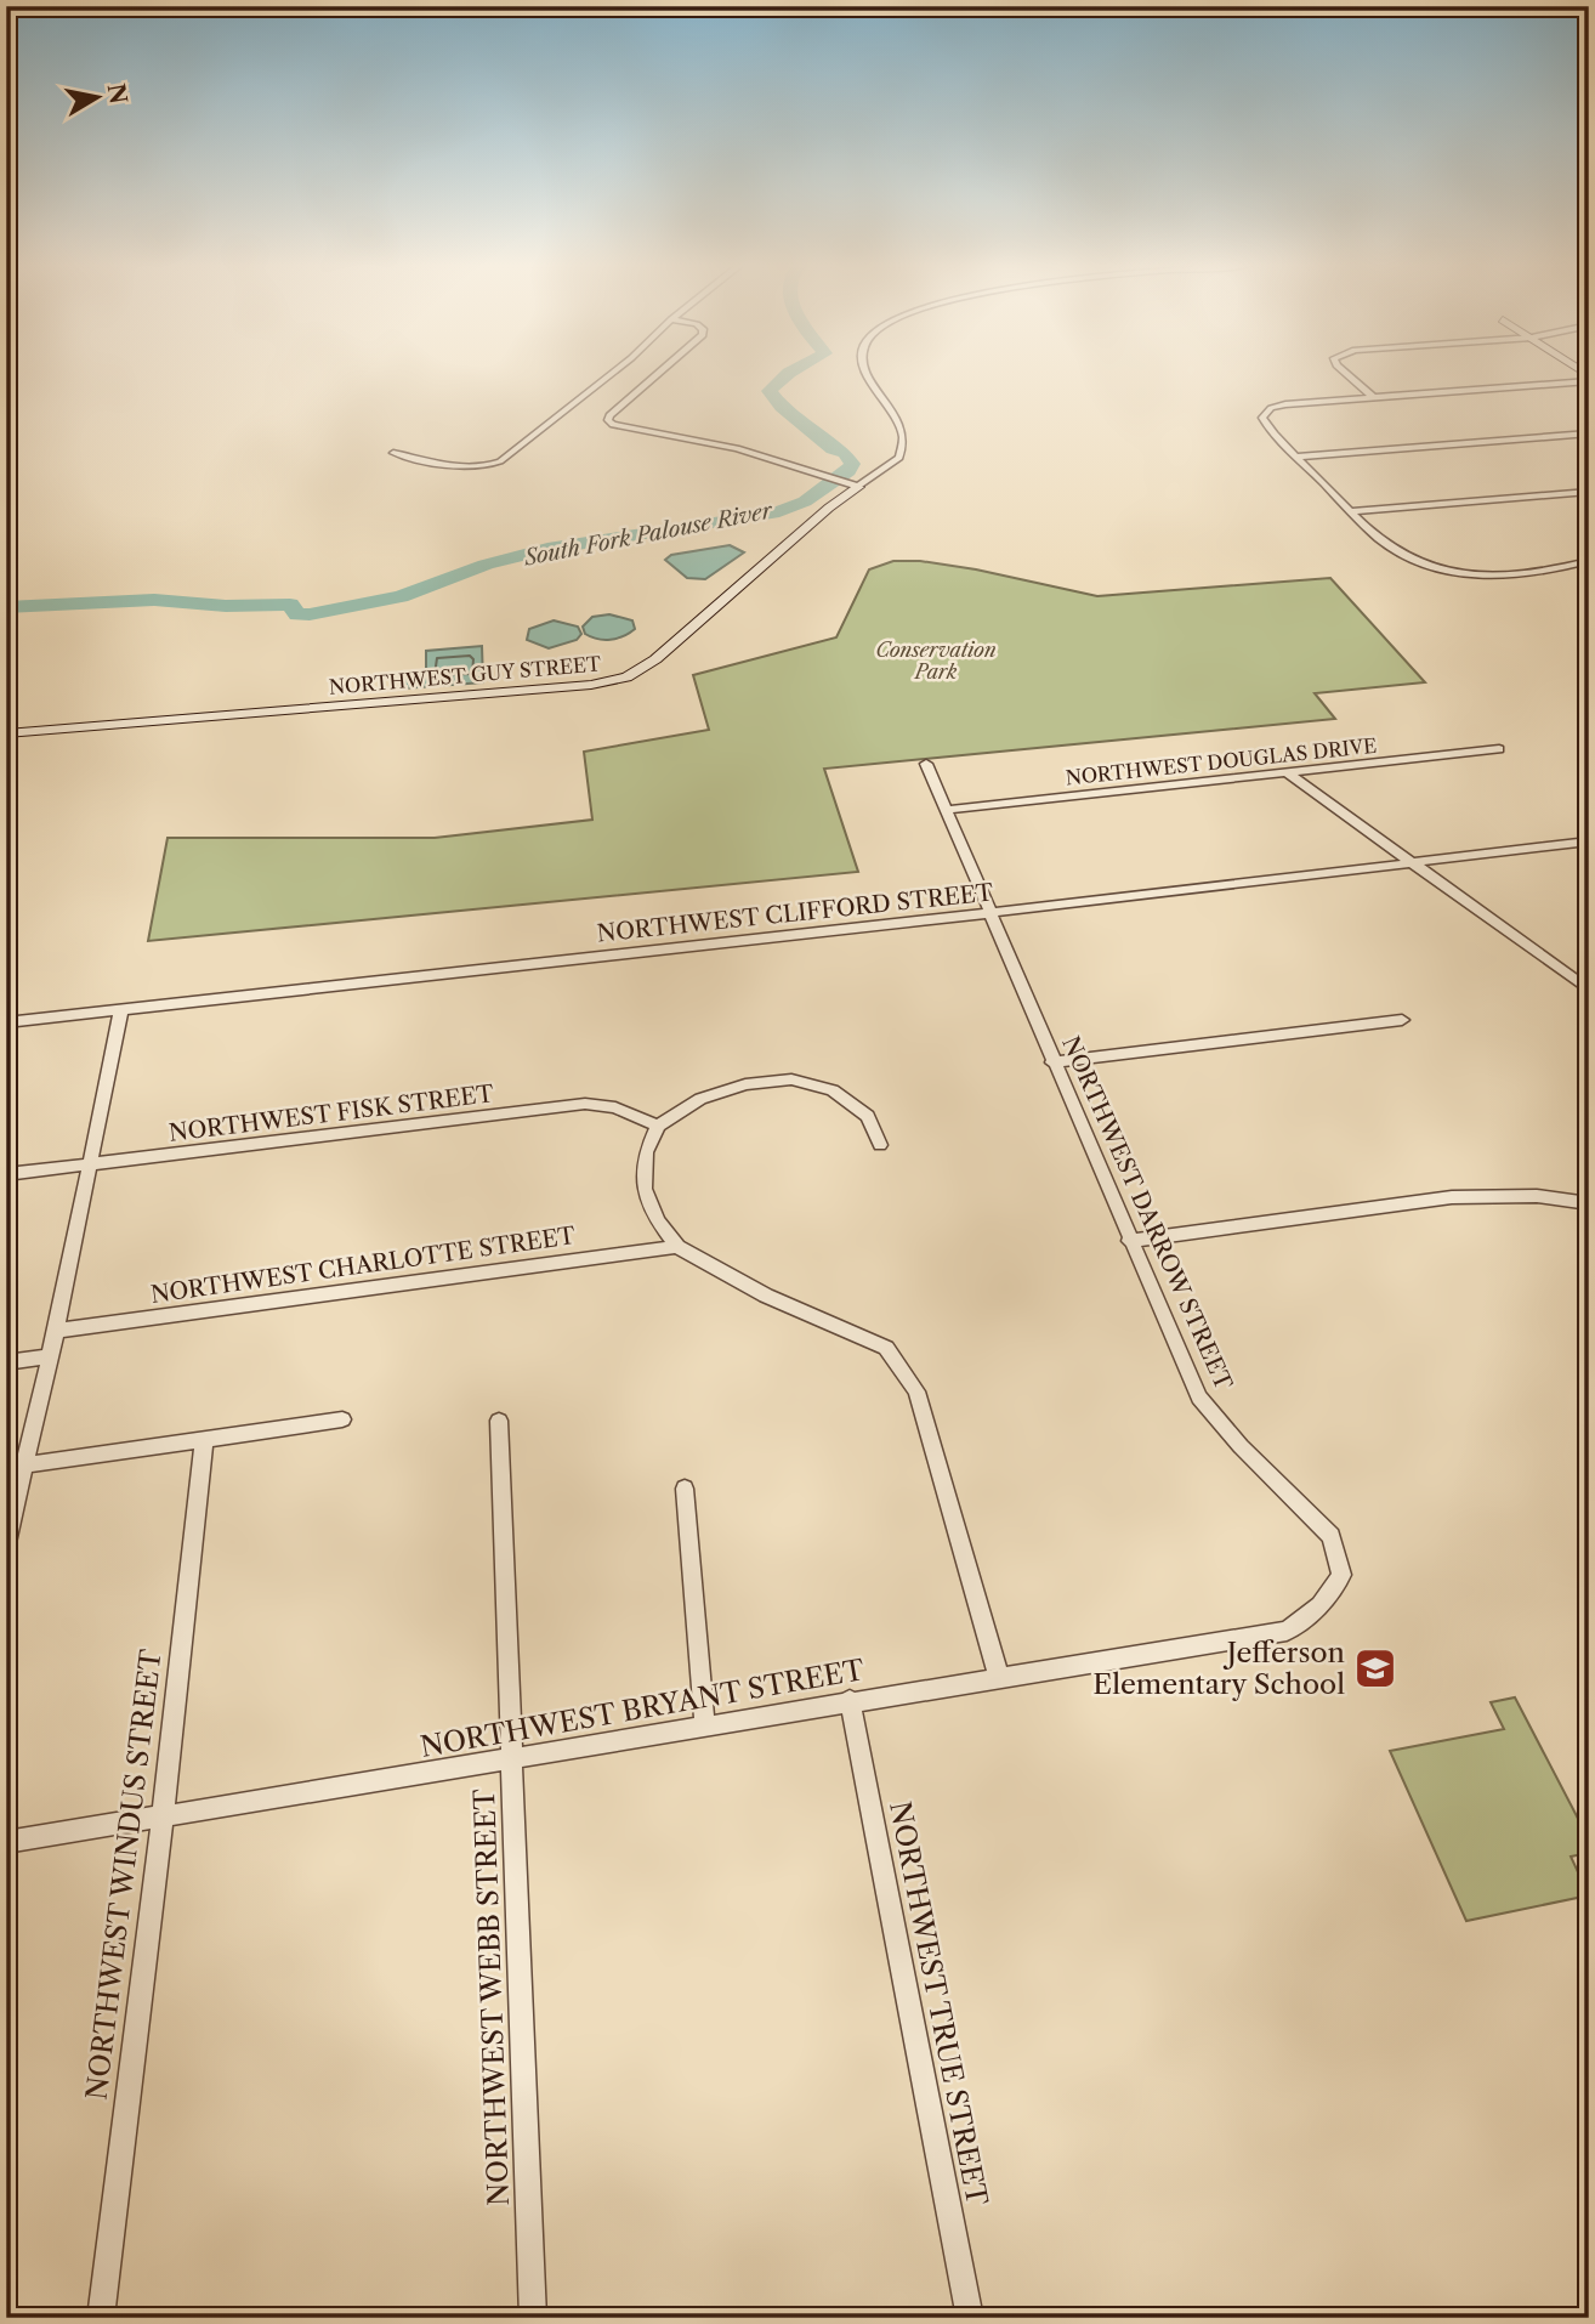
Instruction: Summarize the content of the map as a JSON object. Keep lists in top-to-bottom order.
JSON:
{
  "streets": {
    "street": [
      "NORTHWEST GUY STREET",
      "NORTHWEST DOUGLAS DRIVE",
      "NORTHWEST CLIFFORD STREET",
      "NORTHWEST FISK STREET",
      "NORTHWEST DARROW STREET",
      "NORTHWEST CHARLOTTE STREET",
      "NORTHWEST BRYANT STREET",
      "NORTHWEST WINDUS STREET",
      "NORTHWEST WEBB STREET",
      "NORTHWEST TRUE STREET"
    ]
  },
  "crossings": [
    ["NORTHWEST DOUGLAS DRIVE", "NORTHWEST DARROW STREET"],
    ["NORTHWEST CLIFFORD STREET", "NORTHWEST DARROW STREET"],
    ["NORTHWEST DARROW STREET", "NORTHWEST BRYANT STREET"],
    ["NORTHWEST BRYANT STREET", "NORTHWEST WINDUS STREET"],
    ["NORTHWEST BRYANT STREET", "NORTHWEST WEBB STREET"],
    ["NORTHWEST BRYANT STREET", "NORTHWEST TRUE STREET"]
  ],
  "water": ["South Fork Palouse River"],
  "parks": ["Conservation Park"],
  "places": {
    "school or university": ["Jefferson Elementary School"]
  },
  "north": "right"
}
